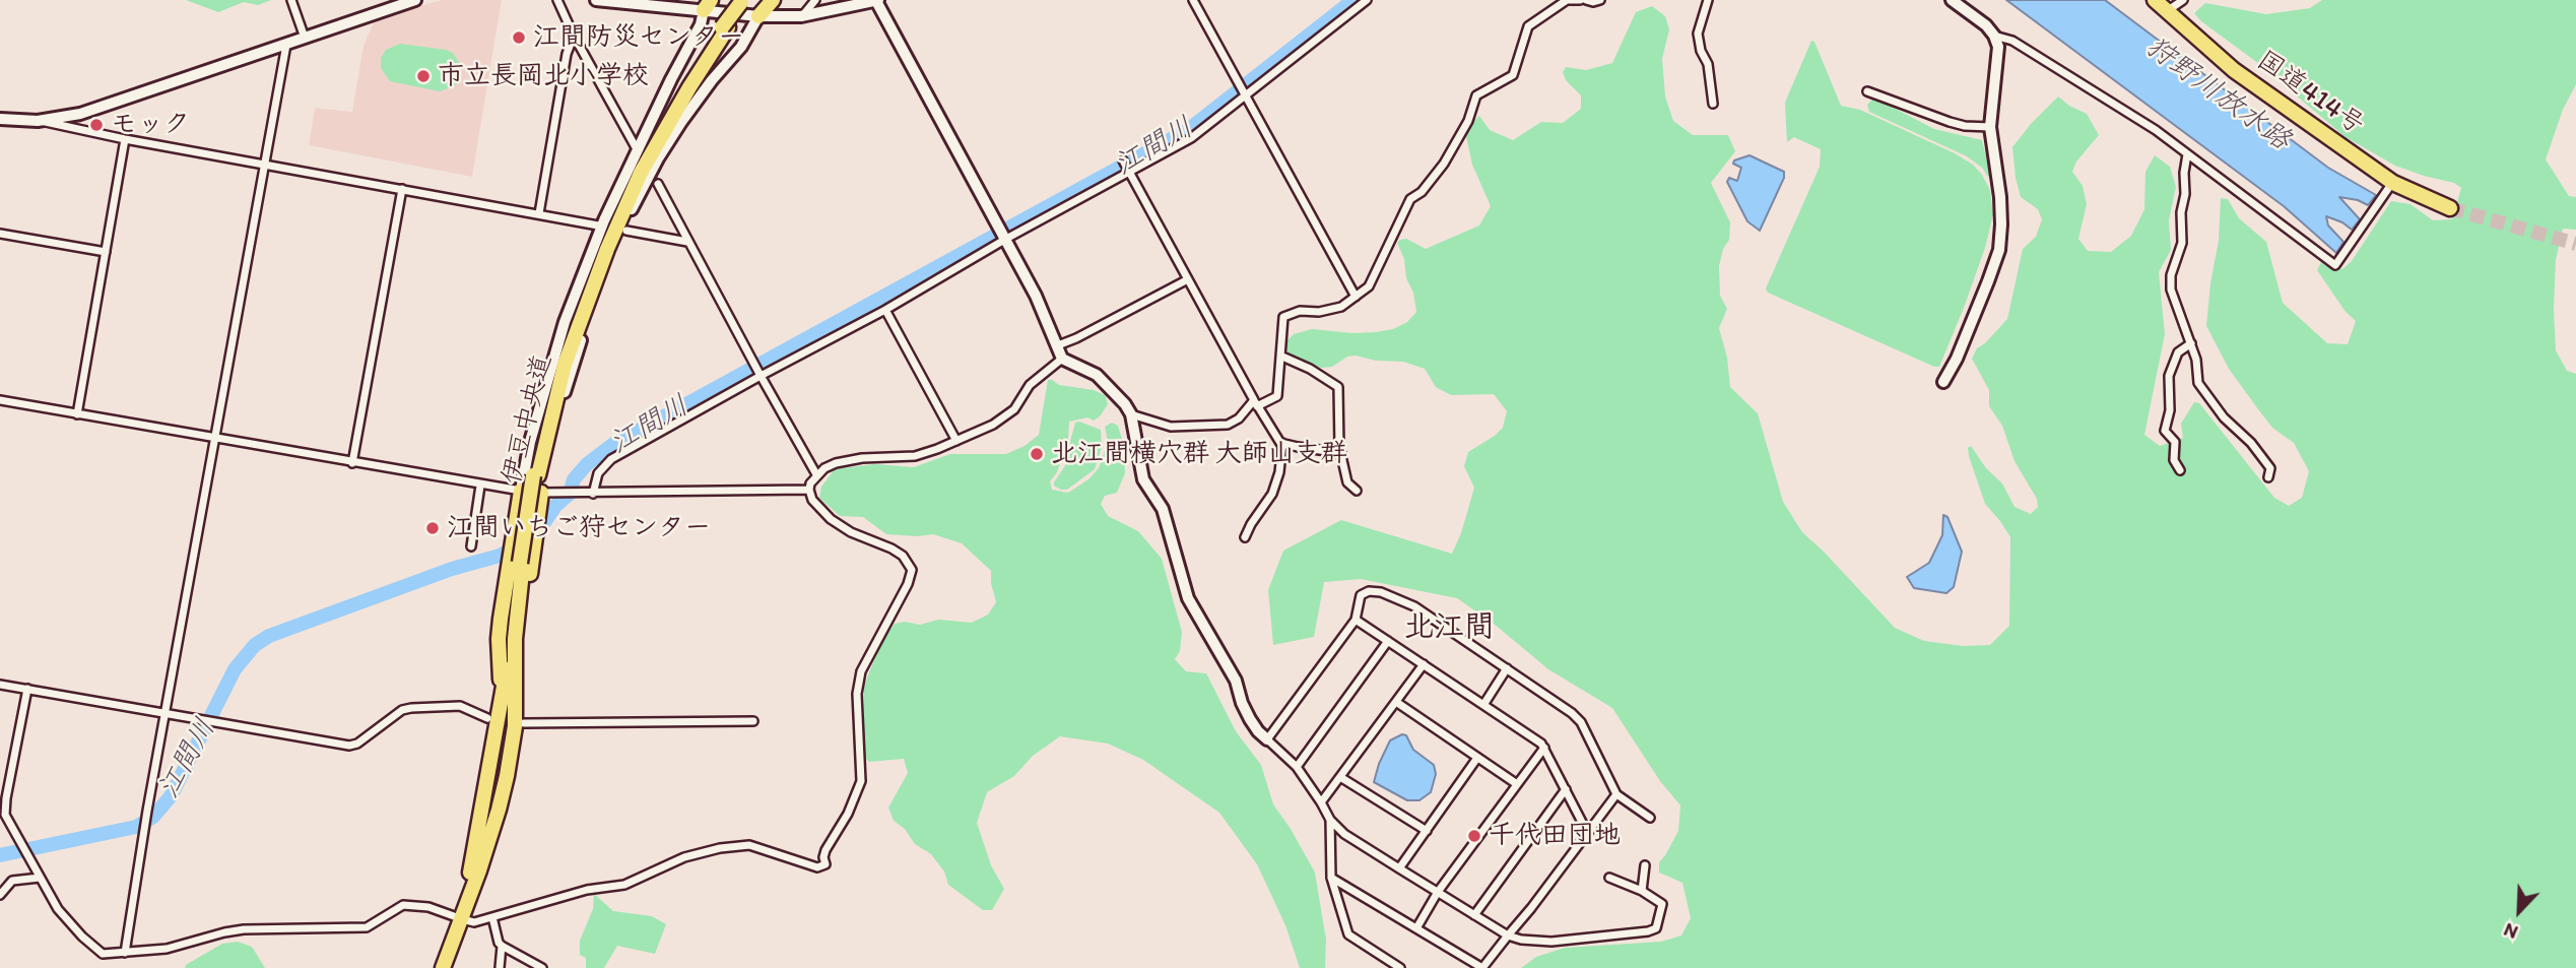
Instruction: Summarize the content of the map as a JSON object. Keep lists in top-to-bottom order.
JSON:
{
  "streets": {
    "highway": ["国道414号", "伊豆中央道"]
  },
  "districts": ["北江間"],
  "water": ["狩野川放水路", "江間川"],
  "places": [
    "江間防災センター",
    "市立長岡北小学校",
    "モック",
    "北江間横穴群 大師山支群",
    "江間いちご狩センター",
    "千代田団地"
  ],
  "north": "bottom left"
}
